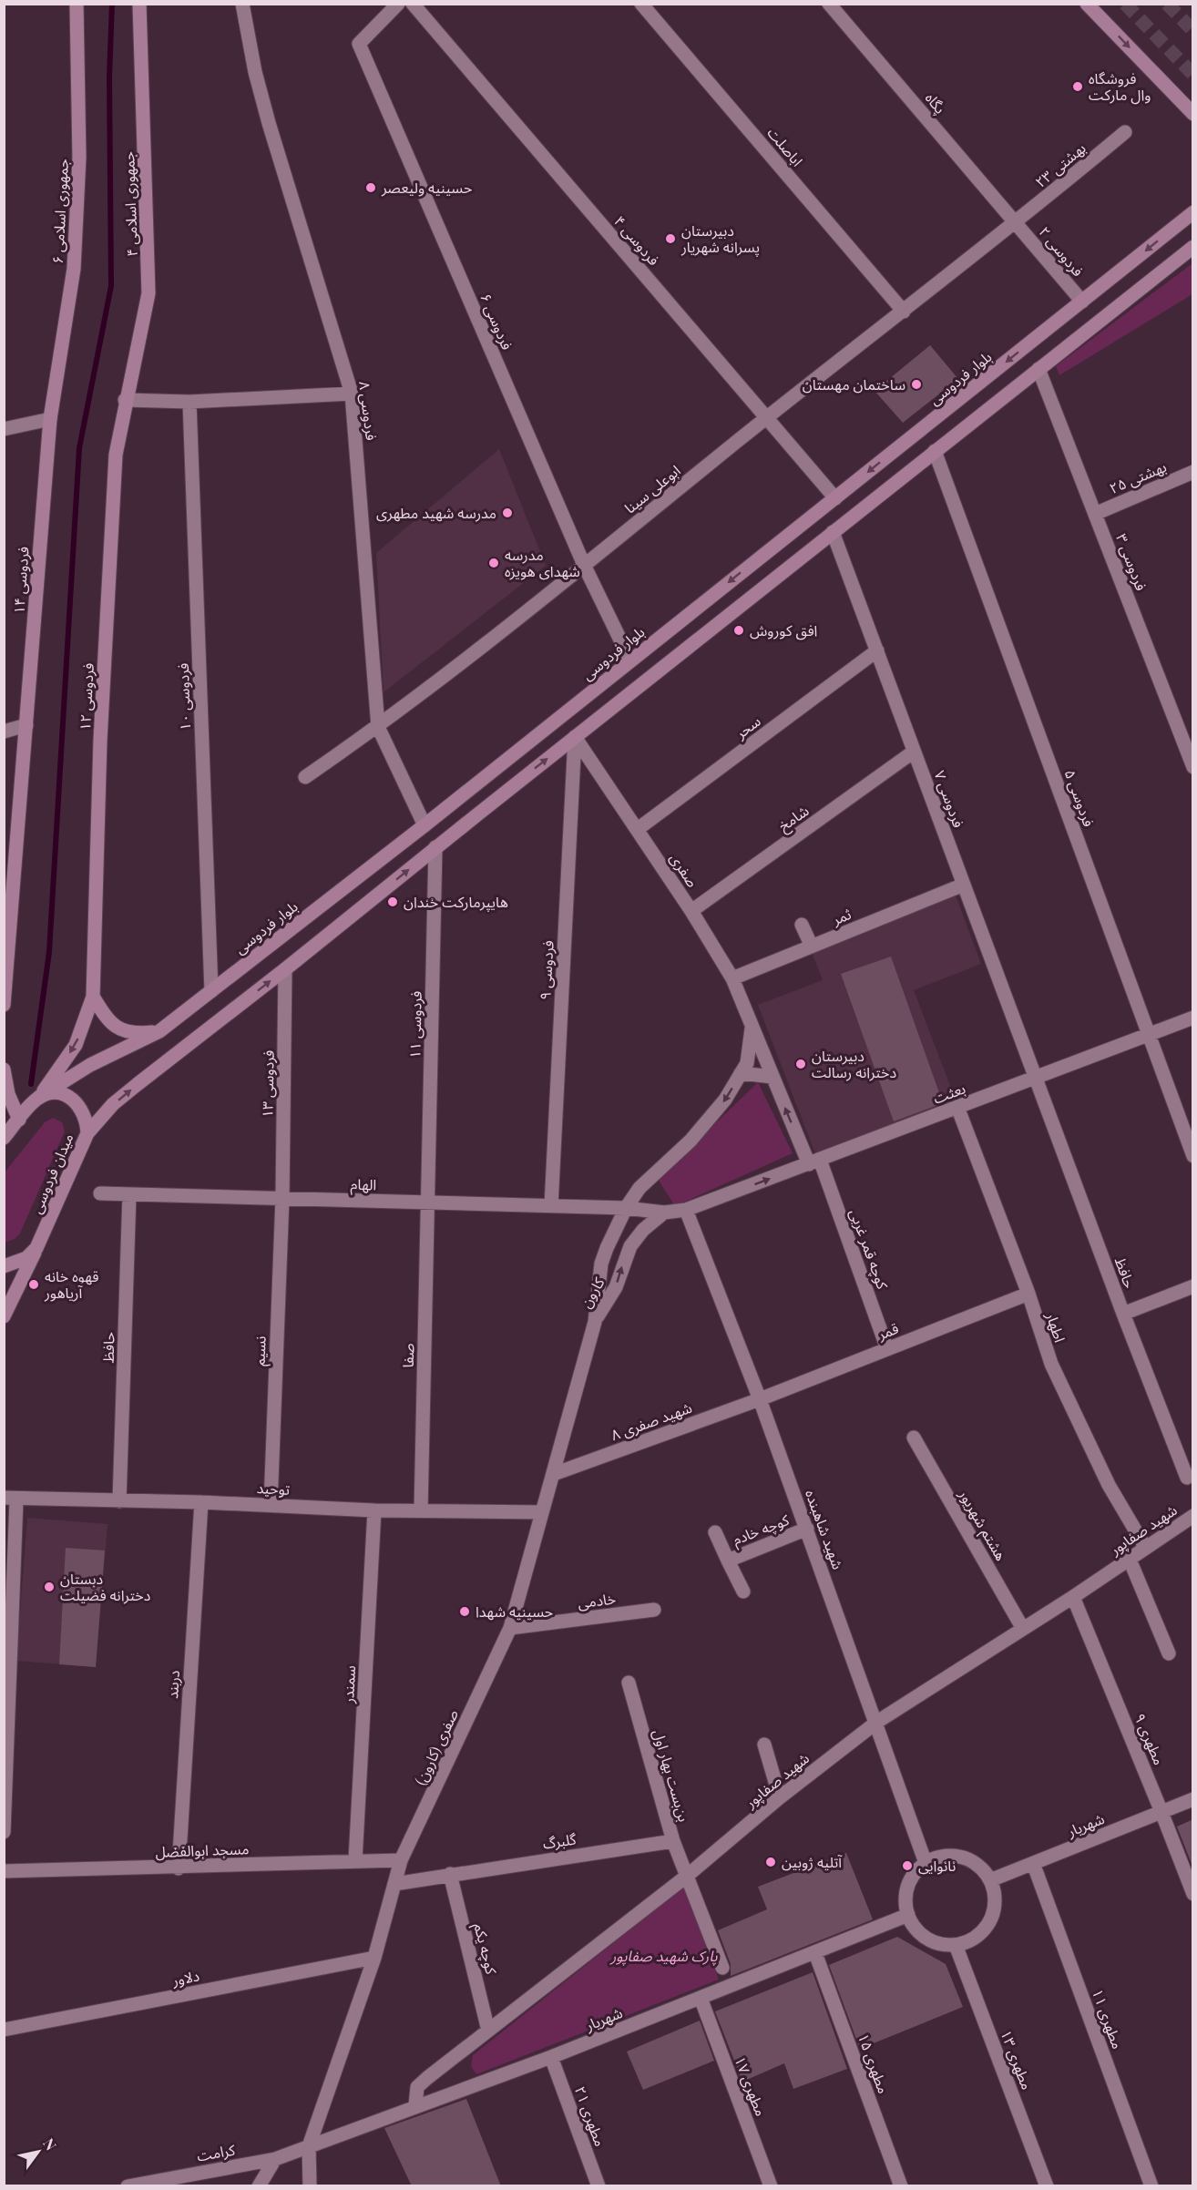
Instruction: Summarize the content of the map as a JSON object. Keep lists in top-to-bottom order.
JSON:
{
  "streets": {
    "main road": [
      "جمهوری اسلامی ۴",
      "جمهوری اسلامی ۶",
      "بلوار فردوسی",
      "فردوسی ۱۴",
      "فردوسی ۱۲",
      "میدان فردوسی"
    ],
    "street": [
      "پگاه",
      "اباصلت",
      "بهشتی ۲۳",
      "فردوسی ۴",
      "فردوسی ۲",
      "فردوسی ۶",
      "فردوسی ۸",
      "بهشتی ۲۵",
      "ابوعلی سینا",
      "فردوسی ۳",
      "فردوسی ۱۰",
      "سحر",
      "فردوسی ۵",
      "فردوسی ۷",
      "شامخ",
      "صفری",
      "ثمر",
      "فردوسی ۹",
      "فردوسی ۱۱",
      "فردوسی ۱۳",
      "بعثت",
      "الهام",
      "کوچه قمر غربی",
      "حافظ",
      "کارون",
      "اطهار",
      "قمر",
      "نسیم",
      "صفا",
      "شهید صفری ۸",
      "توحید",
      "هشتم شهریور",
      "کوچه خادم",
      "شهید شاهبنده",
      "شهید صفاپور",
      "خادمی",
      "دربند",
      "سمندر",
      "مطهری ۹",
      "صفری (کارون)",
      "بن‌بست بهار اول",
      "شهریار",
      "گلبرگ",
      "مسجد ابوالفضل",
      "کوچه یکم",
      "دلاور",
      "مطهری ۱۱",
      "مطهری ۱۳",
      "مطهری ۱۵",
      "مطهری ۱۷",
      "مطهری ۲۱",
      "کرامت"
    ]
  },
  "crossings": [
    ["پگاه", "بهشتی ۲۳"],
    ["پگاه", "فردوسی ۲"],
    ["پگاه", "ابوعلی سینا"],
    ["اباصلت", "ابوعلی سینا"],
    ["بهشتی ۲۳", "فردوسی ۲"],
    ["بهشتی ۲۳", "ابوعلی سینا"],
    ["جمهوری اسلامی ۴", "فردوسی ۱۲"],
    ["جمهوری اسلامی ۶", "فردوسی ۱۴"],
    ["فردوسی ۴", "بلوار فردوسی"],
    ["فردوسی ۴", "ابوعلی سینا"],
    ["فردوسی ۲", "بلوار فردوسی"],
    ["فردوسی ۲", "ابوعلی سینا"],
    ["فردوسی ۶", "بلوار فردوسی"],
    ["فردوسی ۶", "ابوعلی سینا"],
    ["بلوار فردوسی", "فردوسی ۸"],
    ["بلوار فردوسی", "فردوسی ۱۲"],
    ["بلوار فردوسی", "فردوسی ۱۰"],
    ["بلوار فردوسی", "میدان فردوسی"],
    ["فردوسی ۸", "ابوعلی سینا"],
    ["بهشتی ۲۵", "فردوسی ۳"],
    ["فردوسی ۱۲", "میدان فردوسی"],
    ["سحر", "فردوسی ۷"],
    ["سحر", "صفری"],
    ["فردوسی ۵", "بعثت"],
    ["فردوسی ۷", "شامخ"],
    ["فردوسی ۷", "ثمر"],
    ["فردوسی ۷", "بعثت"],
    ["فردوسی ۷", "حافظ"],
    ["شامخ", "صفری"],
    ["صفری", "ثمر"],
    ["صفری", "فردوسی ۹"],
    ["صفری", "کوچه قمر غربی"],
    ["صفری", "کارون"],
    ["فردوسی ۹", "الهام"],
    ["فردوسی ۱۱", "الهام"],
    ["فردوسی ۱۱", "صفا"],
    ["فردوسی ۱۳", "الهام"],
    ["فردوسی ۱۳", "نسیم"],
    ["بعثت", "الهام"],
    ["بعثت", "کوچه قمر غربی"],
    ["بعثت", "حافظ"],
    ["بعثت", "کارون"],
    ["بعثت", "اطهار"],
    ["بعثت", "شهید شاهبنده"],
    ["الهام", "حافظ"],
    ["الهام", "کارون"],
    ["الهام", "نسیم"],
    ["الهام", "صفا"],
    ["کوچه قمر غربی", "قمر"],
    ["حافظ", "توحید"],
    ["کارون", "صفری (کارون)"],
    ["اطهار", "قمر"],
    ["اطهار", "شهید صفاپور"],
    ["قمر", "شهید صفری ۸"],
    ["قمر", "شهید شاهبنده"],
    ["نسیم", "توحید"],
    ["صفا", "توحید"],
    ["شهید صفری ۸", "شهید شاهبنده"],
    ["شهید صفری ۸", "صفری (کارون)"],
    ["توحید", "دربند"],
    ["توحید", "سمندر"],
    ["توحید", "صفری (کارون)"],
    ["هشتم شهریور", "شهید صفاپور"],
    ["کوچه خادم", "شهید شاهبنده"],
    ["شهید شاهبنده", "شهید صفاپور"],
    ["شهید شاهبنده", "شهریار"],
    ["شهید شاهبنده", "مطهری ۱۳"],
    ["شهید صفاپور", "مطهری ۹"],
    ["شهید صفاپور", "بن‌بست بهار اول"],
    ["شهید صفاپور", "شهریار"],
    ["شهید صفاپور", "کوچه یکم"],
    ["خادمی", "صفری (کارون)"],
    ["دربند", "مسجد ابوالفضل"],
    ["سمندر", "مسجد ابوالفضل"],
    ["مطهری ۹", "شهریار"],
    ["صفری (کارون)", "شهریار"],
    ["صفری (کارون)", "گلبرگ"],
    ["صفری (کارون)", "مسجد ابوالفضل"],
    ["صفری (کارون)", "دلاور"],
    ["صفری (کارون)", "کرامت"],
    ["بن‌بست بهار اول", "گلبرگ"],
    ["شهریار", "مطهری ۱۱"],
    ["شهریار", "مطهری ۱۳"],
    ["شهریار", "مطهری ۱۵"],
    ["شهریار", "مطهری ۱۷"],
    ["شهریار", "مطهری ۲۱"],
    ["شهریار", "کرامت"],
    ["گلبرگ", "کوچه یکم"]
  ],
  "parks": ["پارک شهید صفاپور"],
  "places": [
    "فروشگاه وال مارکت",
    "حسینیه ولیعصر",
    "دبیرستان پسرانه شهریار",
    "ساختمان مهستان",
    "مدرسه شهید مطهری",
    "مدرسه شهدای هویزه",
    "افق کوروش",
    "هایپرمارکت خندان",
    "دبیرستان دخترانه رسالت",
    "قهوه خانه آریاهور",
    "دبستان دخترانه فضیلت",
    "حسینیه شهدا",
    "آتلیه ژوبین",
    "نانوایی"
  ],
  "north": "top right"
}
